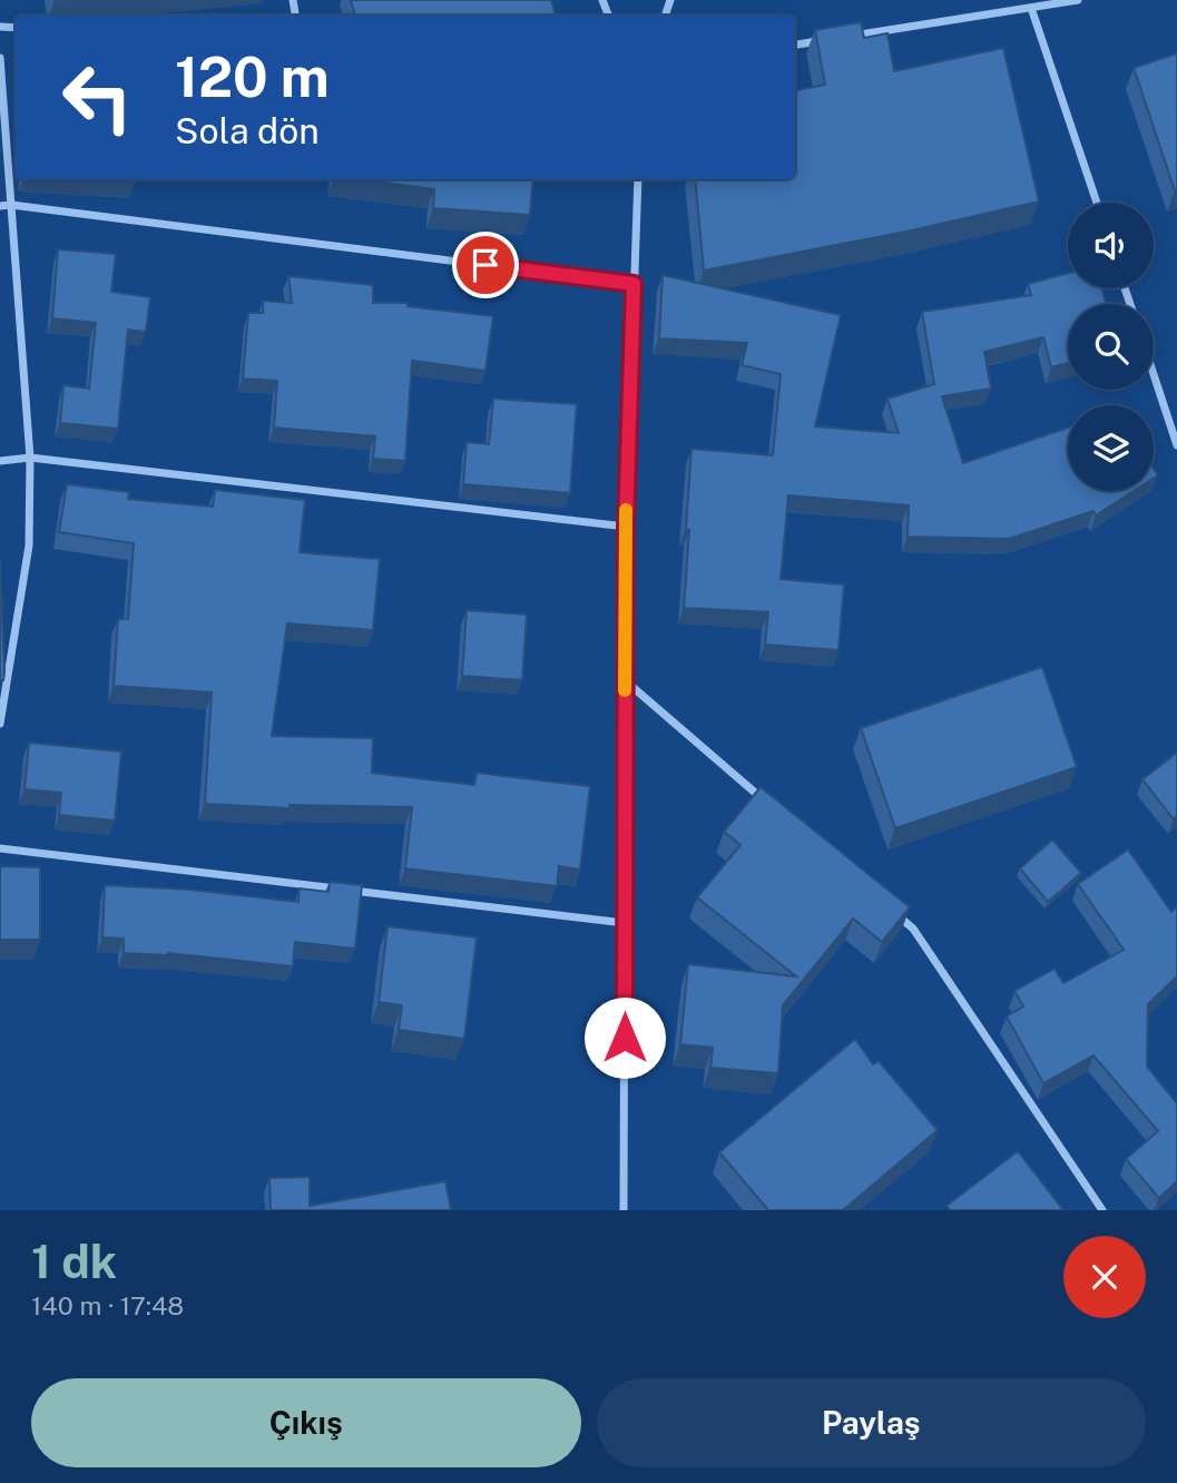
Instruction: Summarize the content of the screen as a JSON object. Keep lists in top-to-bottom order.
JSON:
{
  "page": {
    "turn": ["120 m", "Sola dön"],
    "heading": ["1 dk", "140 m · 17:48"],
    "buttons": ["Çıkış", "Paylaş"]
  }
}
